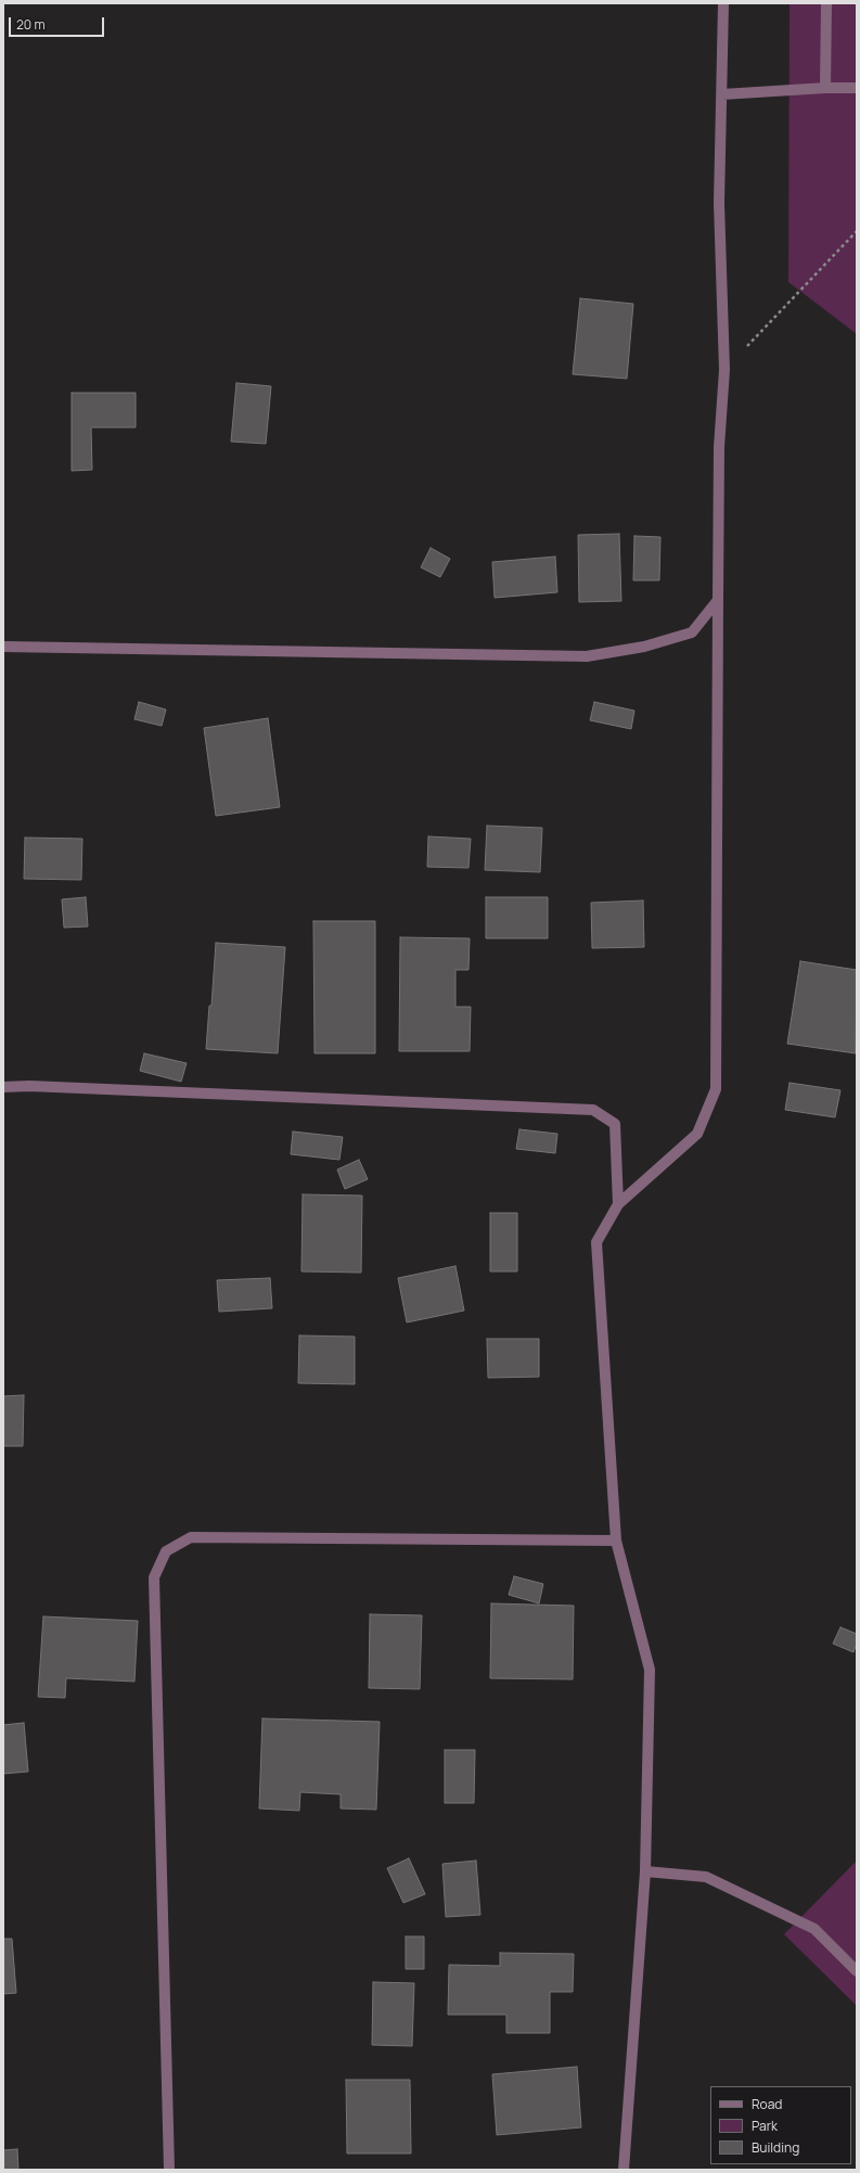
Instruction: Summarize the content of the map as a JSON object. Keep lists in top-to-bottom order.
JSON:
{
  "legend": ["Road", "Park", "Building"],
  "scale_bar": "20 m"
}
